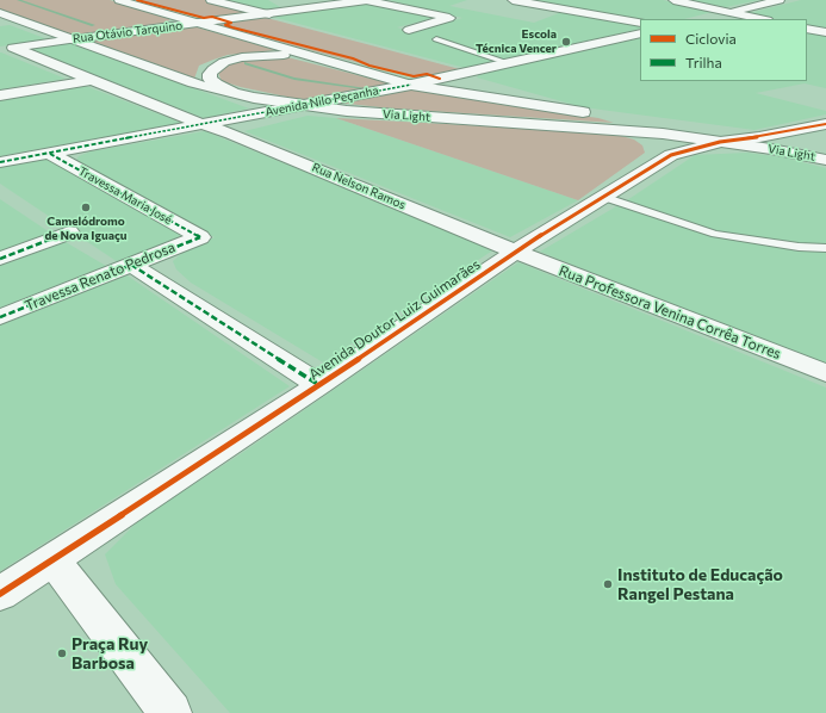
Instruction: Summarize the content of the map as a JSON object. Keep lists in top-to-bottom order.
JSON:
{
  "streets": {
    "street": [
      "Rua Otávio Tarquino",
      "Avenida Nilo Peçanha",
      "Via Light",
      "Rua Nelson Ramos",
      "Travessa Maria José",
      "Travessa Renato Pedrosa",
      "Rua Professora Venina Corrêa Torres",
      "Avenida Doutor Luiz Guimarães"
    ]
  },
  "crossings": [
    ["Rua Otávio Tarquino", "Via Light"],
    ["Rua Otávio Tarquino", "Rua Nelson Ramos"],
    ["Avenida Nilo Peçanha", "Via Light"],
    ["Avenida Nilo Peçanha", "Rua Nelson Ramos"],
    ["Avenida Nilo Peçanha", "Travessa Maria José"],
    ["Via Light", "Avenida Doutor Luiz Guimarães"],
    ["Rua Nelson Ramos", "Rua Professora Venina Corrêa Torres"],
    ["Rua Nelson Ramos", "Avenida Doutor Luiz Guimarães"],
    ["Travessa Maria José", "Travessa Renato Pedrosa"],
    ["Rua Professora Venina Corrêa Torres", "Avenida Doutor Luiz Guimarães"]
  ],
  "places": [
    "Escola Técnica Vencer",
    "Camelódromo de Nova Iguaçu",
    "Instituto de Educação Rangel Pestana",
    "Praça Ruy Barbosa"
  ],
  "legend": ["Ciclovia", "Trilha"]
}
